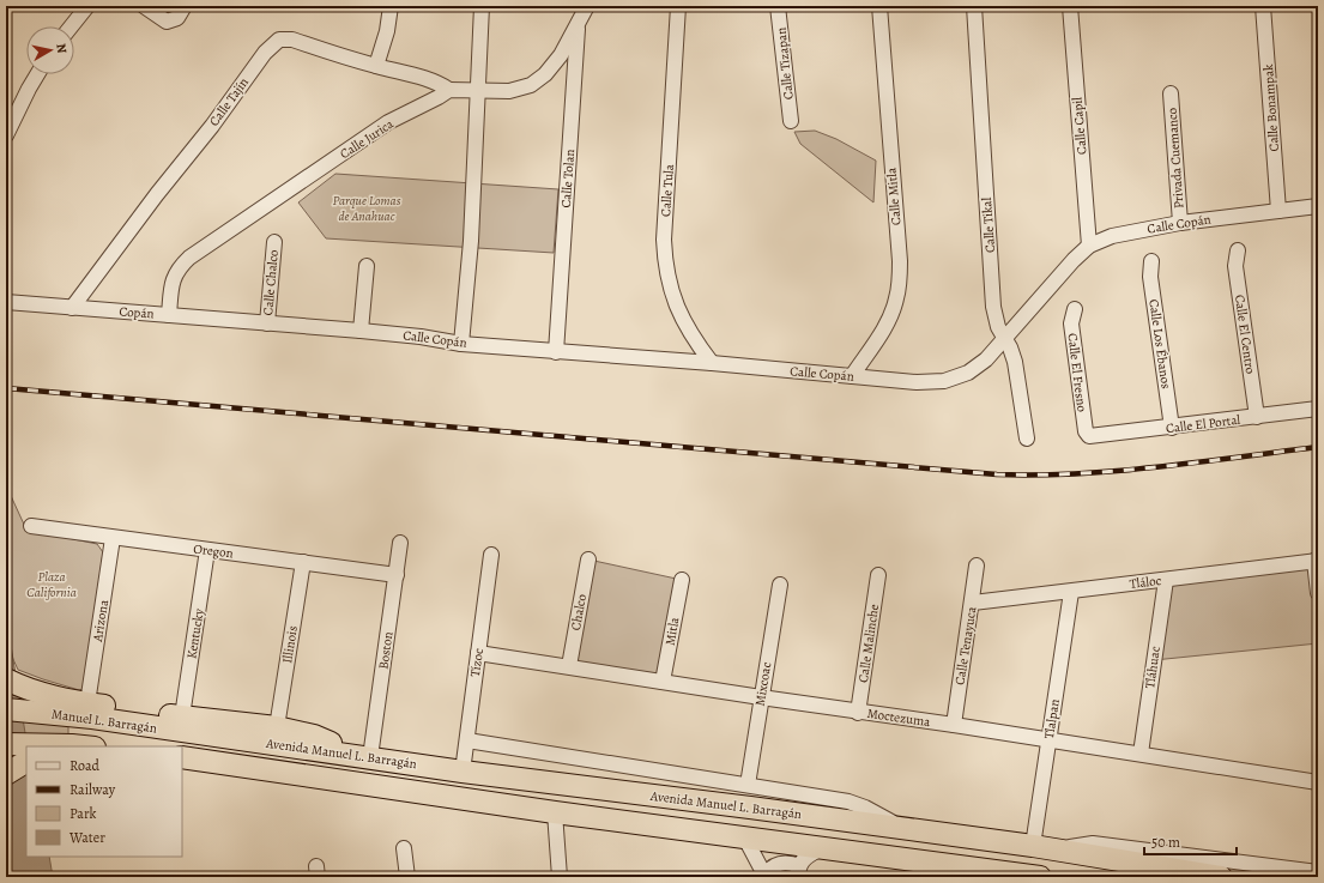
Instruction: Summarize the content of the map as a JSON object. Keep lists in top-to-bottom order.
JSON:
{
  "streets": {
    "highway": ["Manuel L. Barragán", "Avenida Manuel L. Barragán"],
    "street": [
      "Calle Tizapan",
      "Calle Tajín",
      "Calle Bonampak",
      "Calle Capil",
      "Calle Jurica",
      "Privada Cuemanco",
      "Calle Tolan",
      "Calle Tula",
      "Calle Mitla",
      "Calle Copán",
      "Calle Tikal",
      "Calle Chalco",
      "Copán",
      "Calle El Centro",
      "Calle Los Ébanos",
      "Calle El Fresno",
      "Calle El Portal",
      "Oregon",
      "Tláloc",
      "Chalco",
      "Arizona",
      "Mitla",
      "Kentucky",
      "Calle Malinche",
      "Illinois",
      "Calle Tenayuca",
      "Boston",
      "Tízoc",
      "Tláhuac",
      "Mixcoac",
      "Moctezuma",
      "Tlalpan"
    ]
  },
  "crossings": [
    ["Calle Tajín", "Calle Jurica"],
    ["Calle Tajín", "Copán"],
    ["Calle Bonampak", "Calle Copán"],
    ["Calle Capil", "Calle Copán"],
    ["Calle Jurica", "Copán"],
    ["Privada Cuemanco", "Calle Copán"],
    ["Calle Tolan", "Calle Copán"],
    ["Calle Tula", "Calle Copán"],
    ["Calle Mitla", "Calle Copán"],
    ["Calle Copán", "Calle Tikal"],
    ["Calle Copán", "Calle Chalco"],
    ["Calle Copán", "Copán"],
    ["Calle Chalco", "Copán"],
    ["Calle El Centro", "Calle El Portal"],
    ["Calle Los Ébanos", "Calle El Portal"],
    ["Calle El Fresno", "Calle El Portal"],
    ["Oregon", "Arizona"],
    ["Oregon", "Kentucky"],
    ["Oregon", "Illinois"],
    ["Oregon", "Boston"],
    ["Tláloc", "Calle Tenayuca"],
    ["Tláloc", "Tláhuac"],
    ["Tláloc", "Tlalpan"],
    ["Chalco", "Moctezuma"],
    ["Mitla", "Moctezuma"],
    ["Calle Malinche", "Moctezuma"],
    ["Calle Tenayuca", "Moctezuma"],
    ["Boston", "Avenida Manuel L. Barragán"],
    ["Tízoc", "Moctezuma"],
    ["Tízoc", "Avenida Manuel L. Barragán"],
    ["Tláhuac", "Moctezuma"],
    ["Mixcoac", "Moctezuma"],
    ["Moctezuma", "Tlalpan"],
    ["Tlalpan", "Avenida Manuel L. Barragán"],
    ["Manuel L. Barragán", "Avenida Manuel L. Barragán"]
  ],
  "parks": ["Parque Lomas de Anahuac", "Plaza California"],
  "legend": [
    "Road",
    "Railway",
    "Park",
    "Water"
  ],
  "scale_bar": "50 m",
  "north": "right"
}
